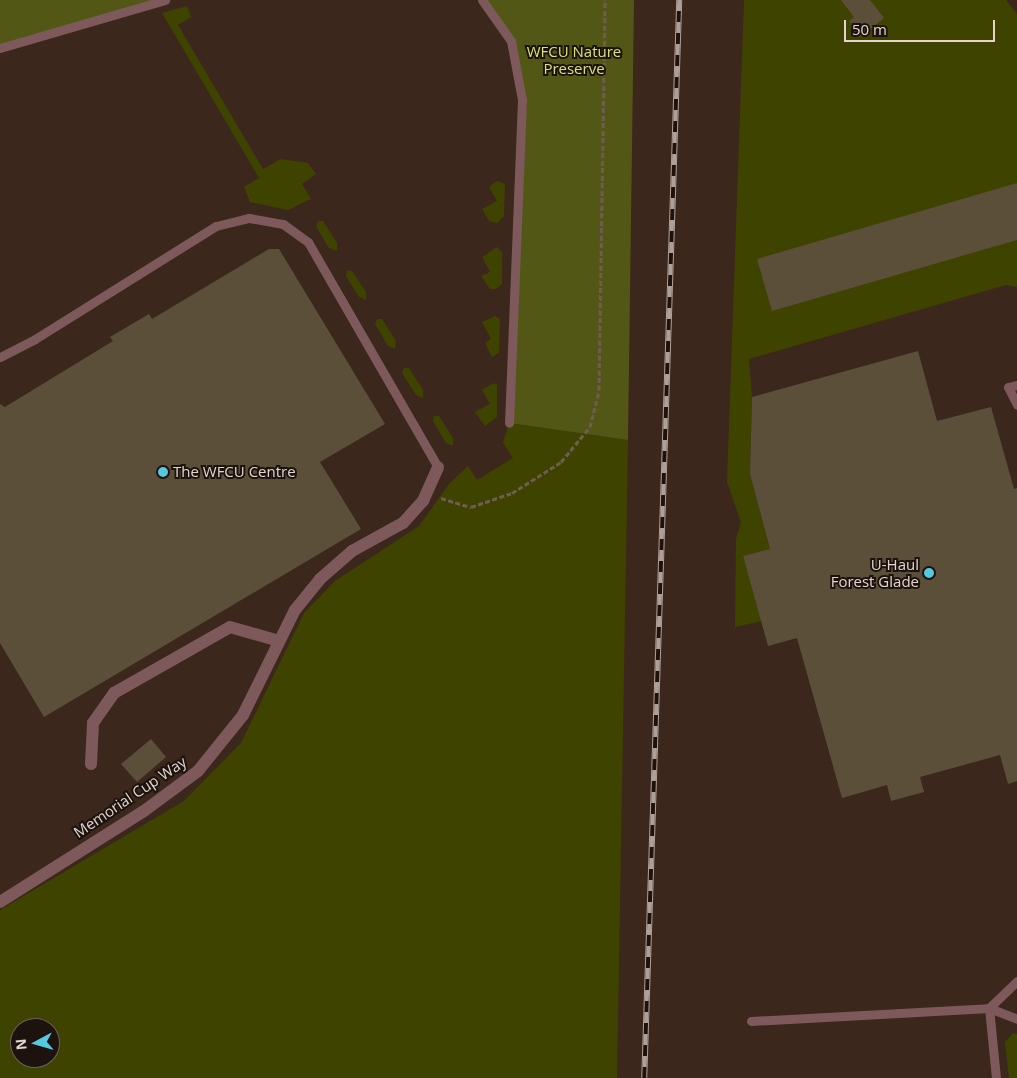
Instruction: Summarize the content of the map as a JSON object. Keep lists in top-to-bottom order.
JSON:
{
  "streets": {
    "street": ["Memorial Cup Way"]
  },
  "parks": ["WFCU Nature Preserve"],
  "places": ["The WFCU Centre", "U-Haul Forest Glade"],
  "scale_bar": "50 m",
  "north": "left"
}
